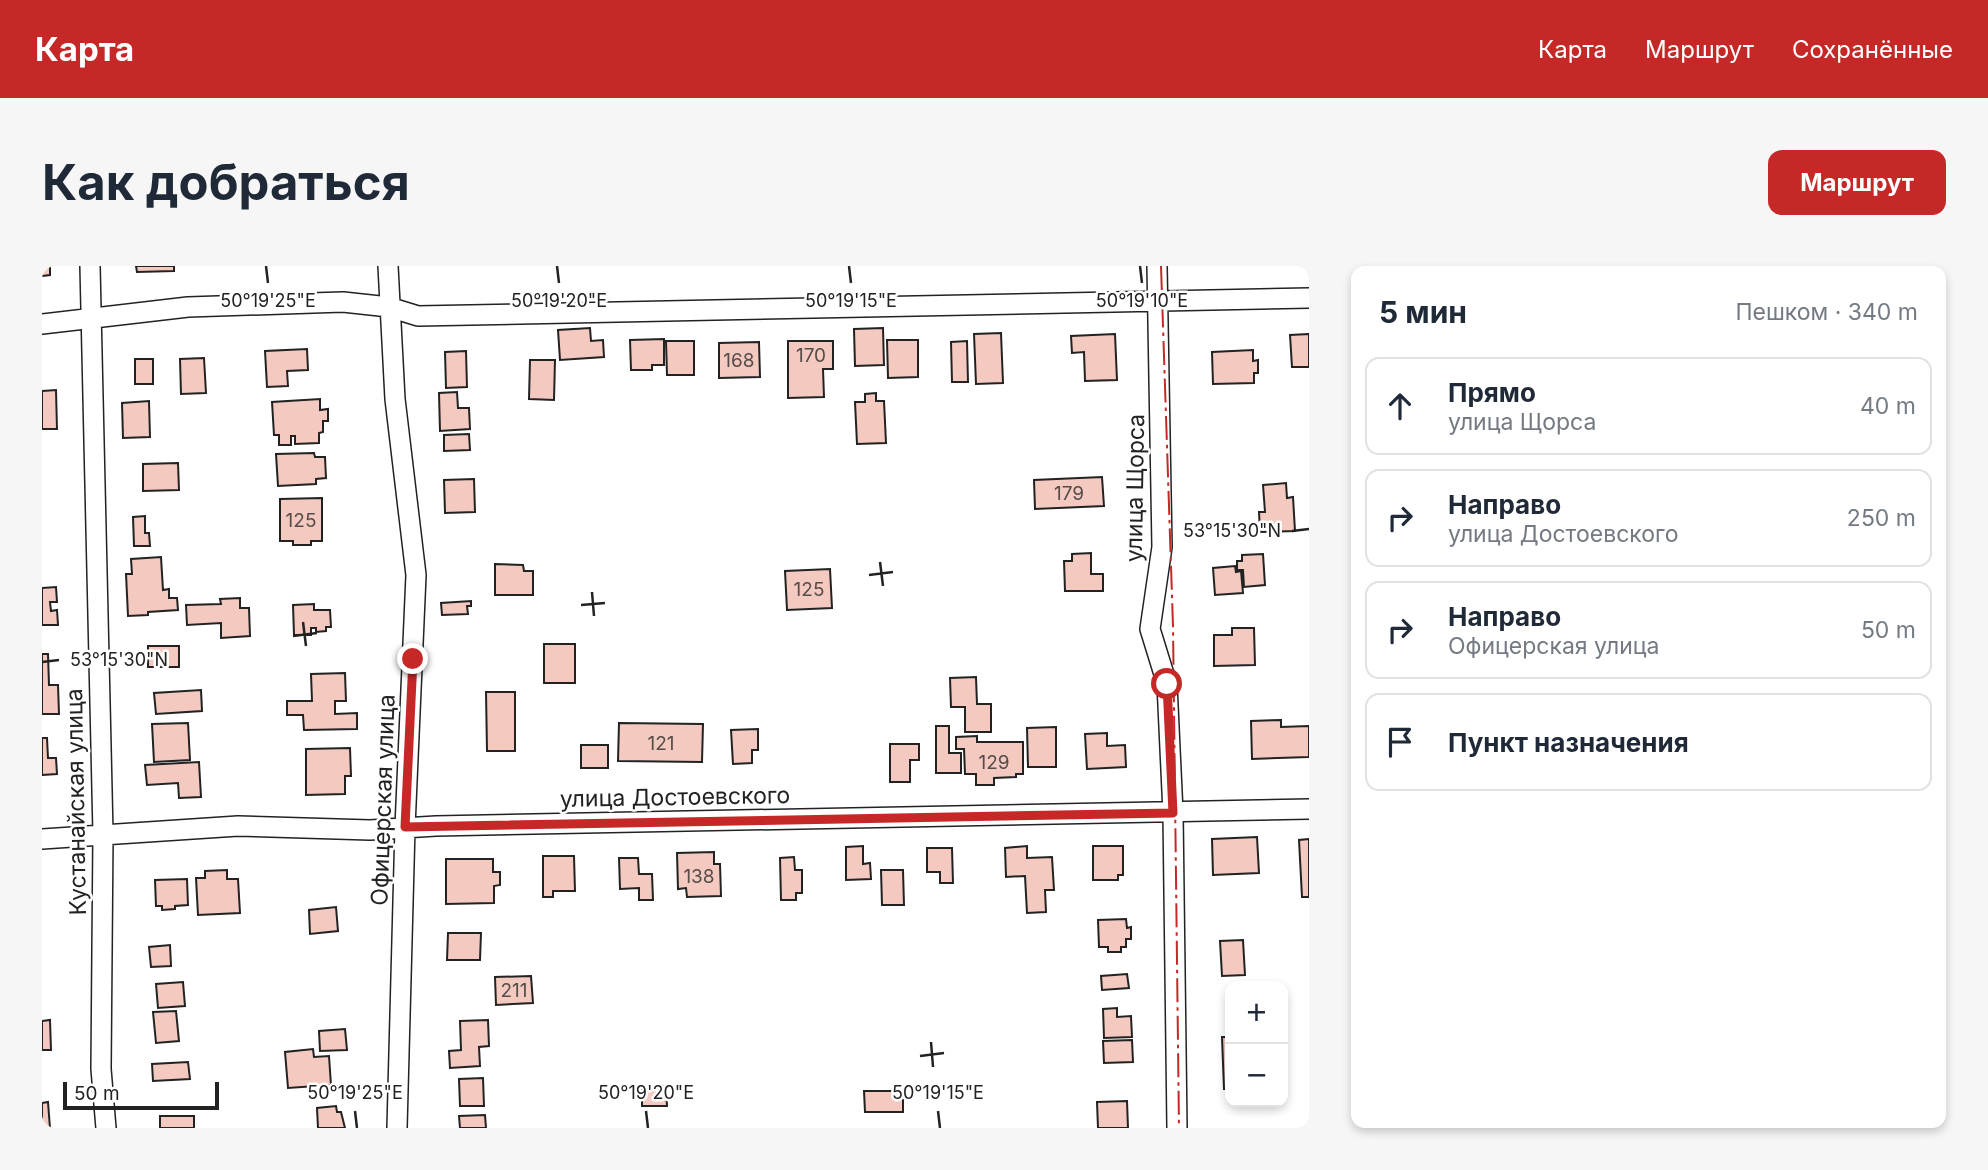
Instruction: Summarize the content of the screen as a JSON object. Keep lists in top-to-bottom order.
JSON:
{
  "streets": {
    "street": [
      "улица Щорса",
      "улица Достоевского",
      "Офицерская улица",
      "Кустанайская улица"
    ]
  },
  "crossings": [
    ["улица Щорса", "улица Достоевского"],
    ["улица Достоевского", "Офицерская улица"],
    ["улица Достоевского", "Кустанайская улица"]
  ],
  "house_numbers": [
    "170",
    "168",
    "179",
    "125",
    "125",
    "121",
    "129",
    "138",
    "211"
  ],
  "scale_bar": "50 m",
  "page": {
    "header": "Карта",
    "nav": ["Карта", "Маршрут", "Сохранённые"],
    "buttons": "Маршрут",
    "title": "Как добраться",
    "heading": ["5 мин", "Пешком · 340 m"],
    "list": [
      ["Прямо", "улица Щорса", "40 m"],
      ["Направо", "улица Достоевского", "250 m"],
      ["Направо", "Офицерская улица", "50 m"],
      "Пункт назначения"
    ],
    "map_buttons": ["+", "−"],
    "scale": "50 m"
  },
  "coordinates": [
    "50°19'25\"E",
    "50°19'20\"E",
    "50°19'15\"E",
    "50°19'10\"E",
    "53°15'30\"N"
  ]
}
